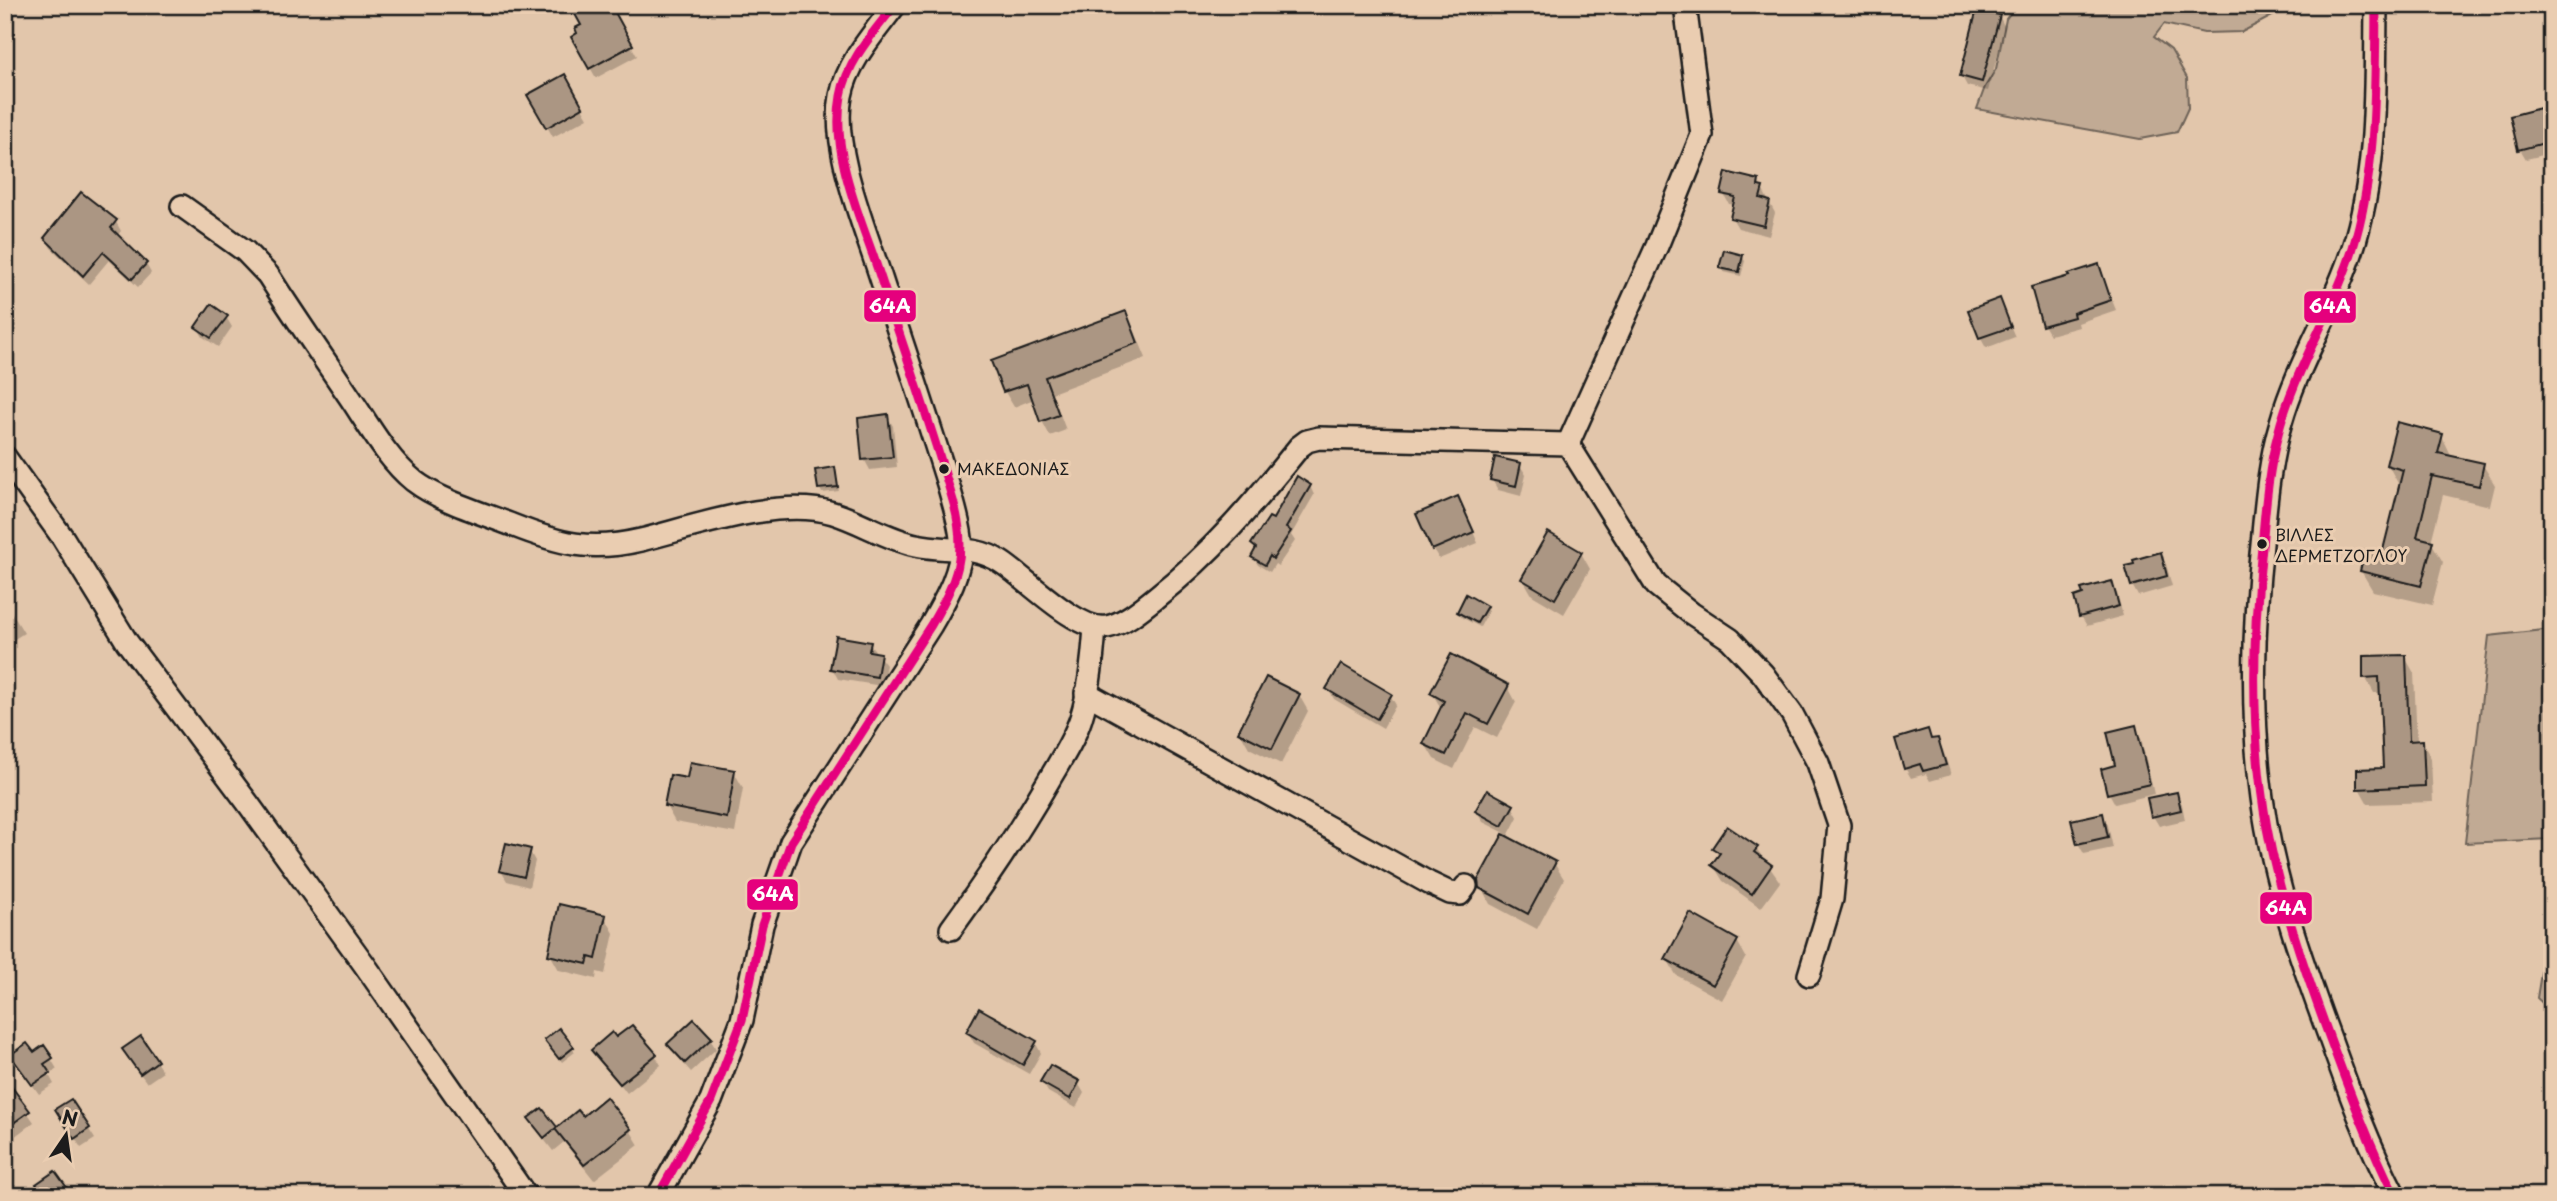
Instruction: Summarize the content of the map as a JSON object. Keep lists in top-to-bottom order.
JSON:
{
  "places": ["ΜΑΚΕΔΟΝΙΑΣ", "ΒΙΛΛΕΣ ΔΕΡΜΕΤΖΟΓΛΟΥ"],
  "lines": ["transit line 64Α"],
  "north": "top"
}
